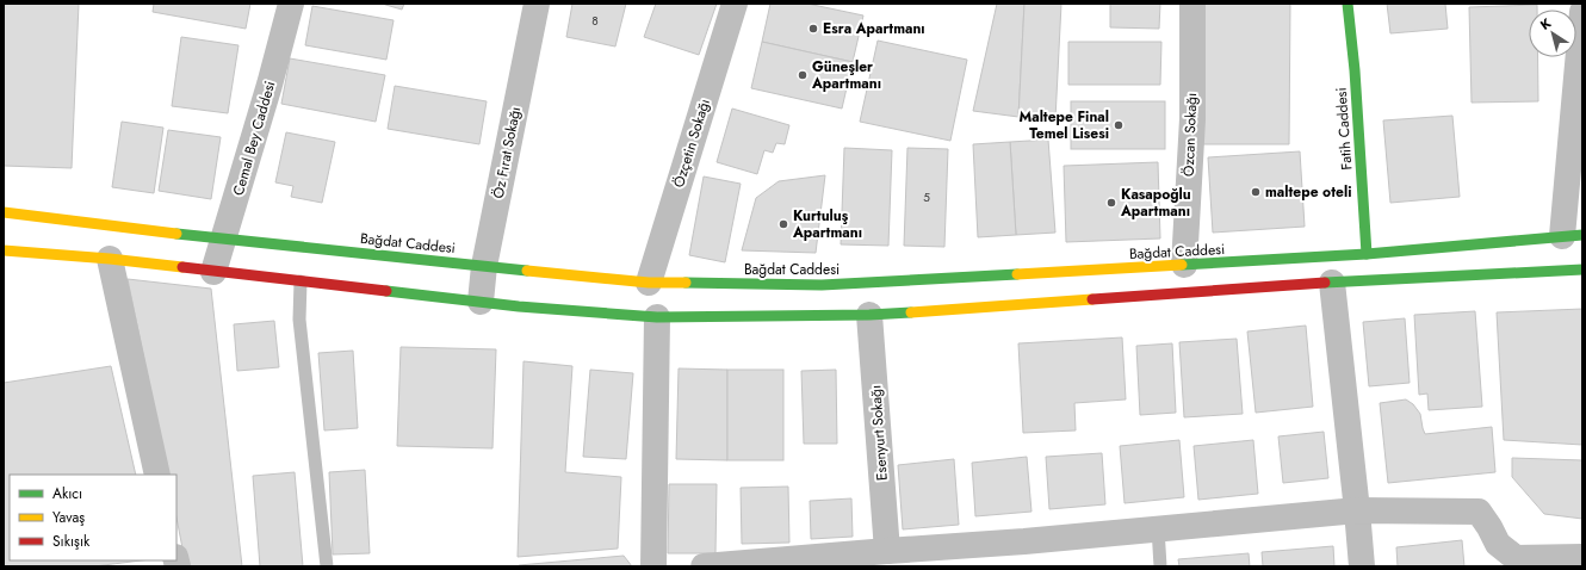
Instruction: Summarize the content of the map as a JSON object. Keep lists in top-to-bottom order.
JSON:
{
  "streets": {
    "main road": ["Fatih Caddesi", "Bağdat Caddesi"],
    "street": [
      "Özcan Sokağı",
      "Cemal Bey Caddesi",
      "Özçetin Sokağı",
      "Öz Fırat Sokağı",
      "Esenyurt Sokağı"
    ]
  },
  "crossings": [
    ["Fatih Caddesi", "Bağdat Caddesi"],
    ["Özcan Sokağı", "Bağdat Caddesi"],
    ["Cemal Bey Caddesi", "Bağdat Caddesi"],
    ["Özçetin Sokağı", "Bağdat Caddesi"],
    ["Öz Fırat Sokağı", "Bağdat Caddesi"]
  ],
  "places": [
    "Esra Apartmanı",
    "Güneşler Apartmanı",
    "Maltepe Final Temel Lisesi",
    "maltepe oteli",
    "Kasapoğlu Apartmanı",
    "Kurtuluş Apartmanı"
  ],
  "house_numbers": ["8", "5"],
  "legend": ["Akıcı", "Yavaş", "Sıkışık"],
  "north": "top left"
}
